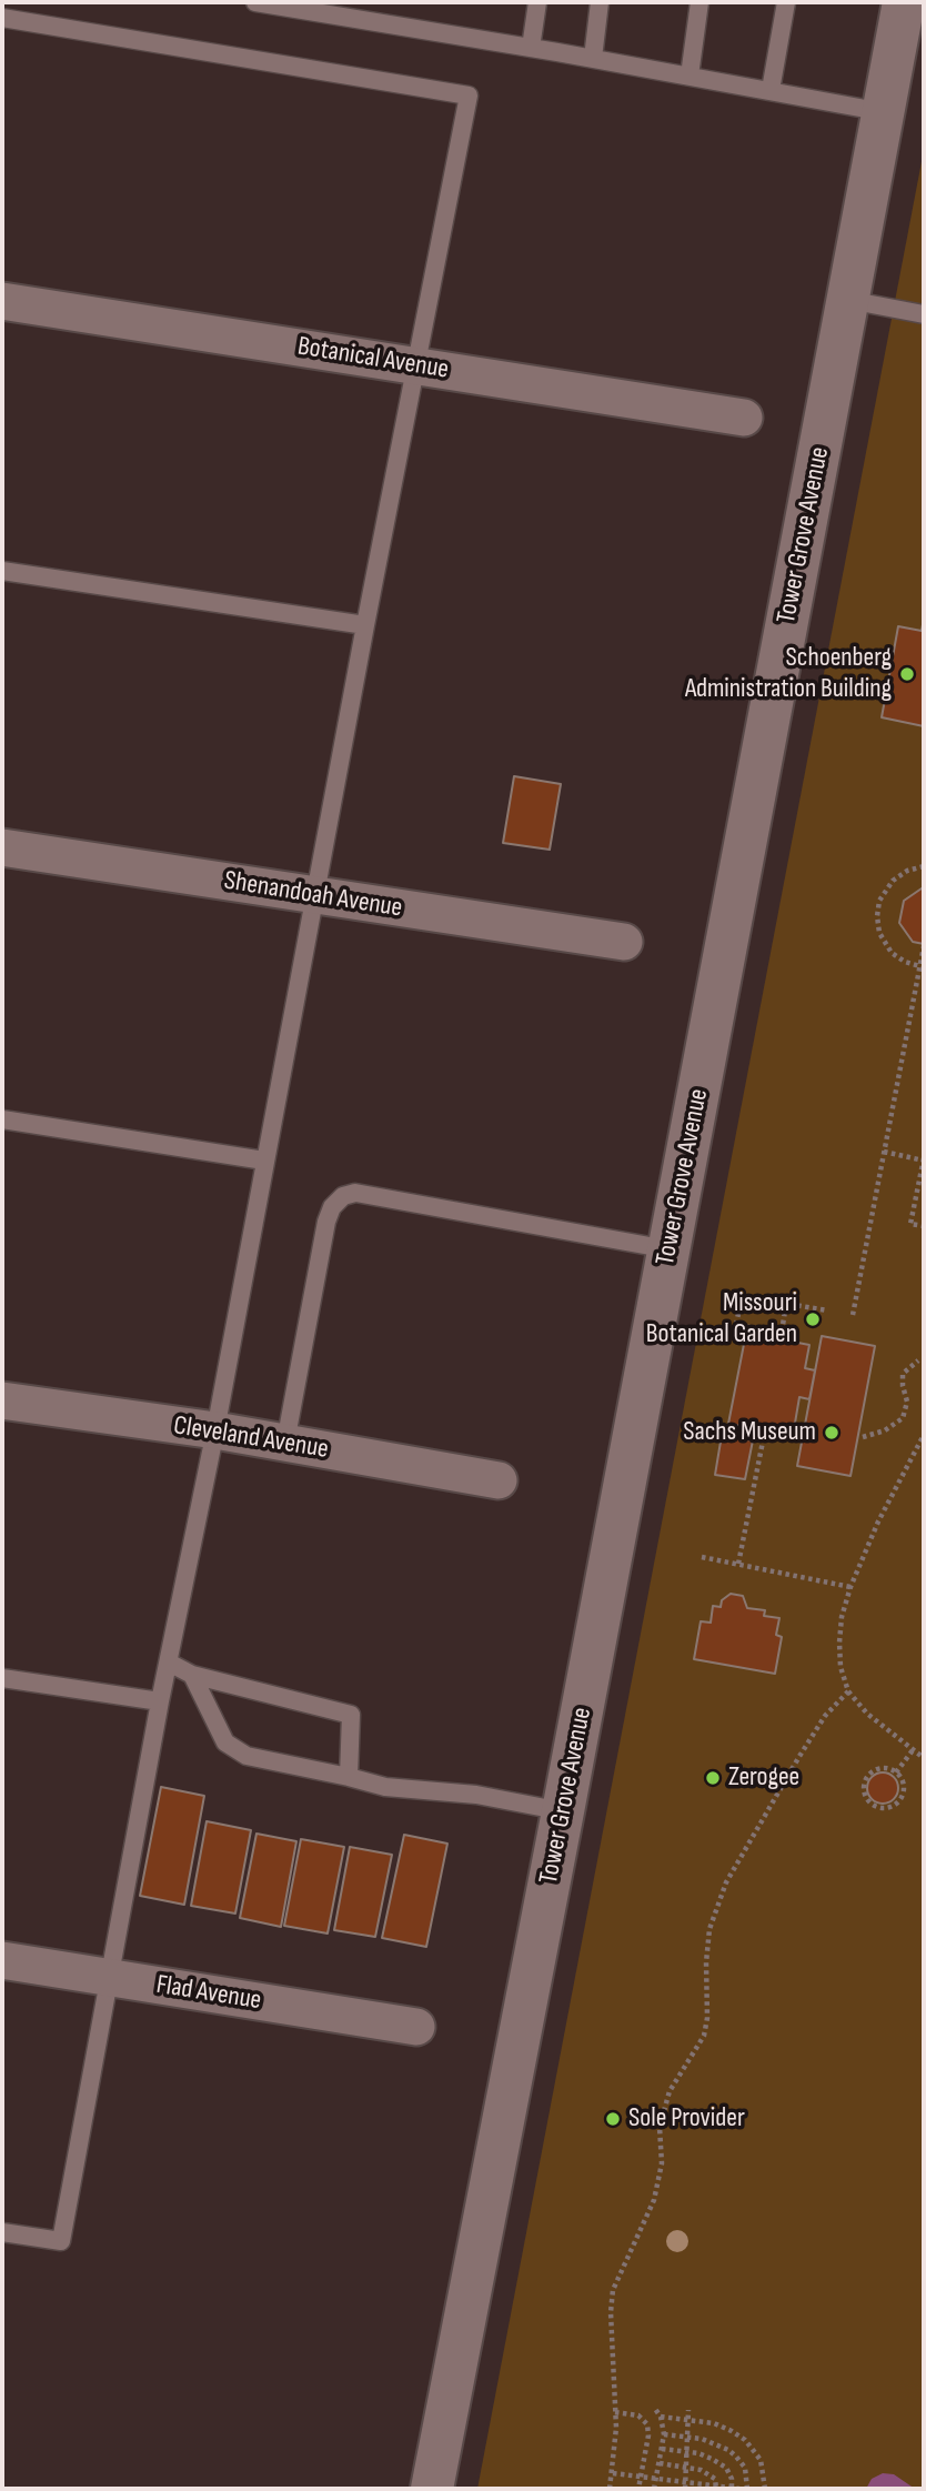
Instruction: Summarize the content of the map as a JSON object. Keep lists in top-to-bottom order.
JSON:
{
  "streets": {
    "street": [
      "Botanical Avenue",
      "Tower Grove Avenue",
      "Shenandoah Avenue",
      "Cleveland Avenue",
      "Flad Avenue"
    ]
  },
  "places": [
    "Schoenberg Administration Building",
    "Missouri Botanical Garden",
    "Sachs Museum",
    "Zerogee",
    "Sole Provider"
  ]
}
